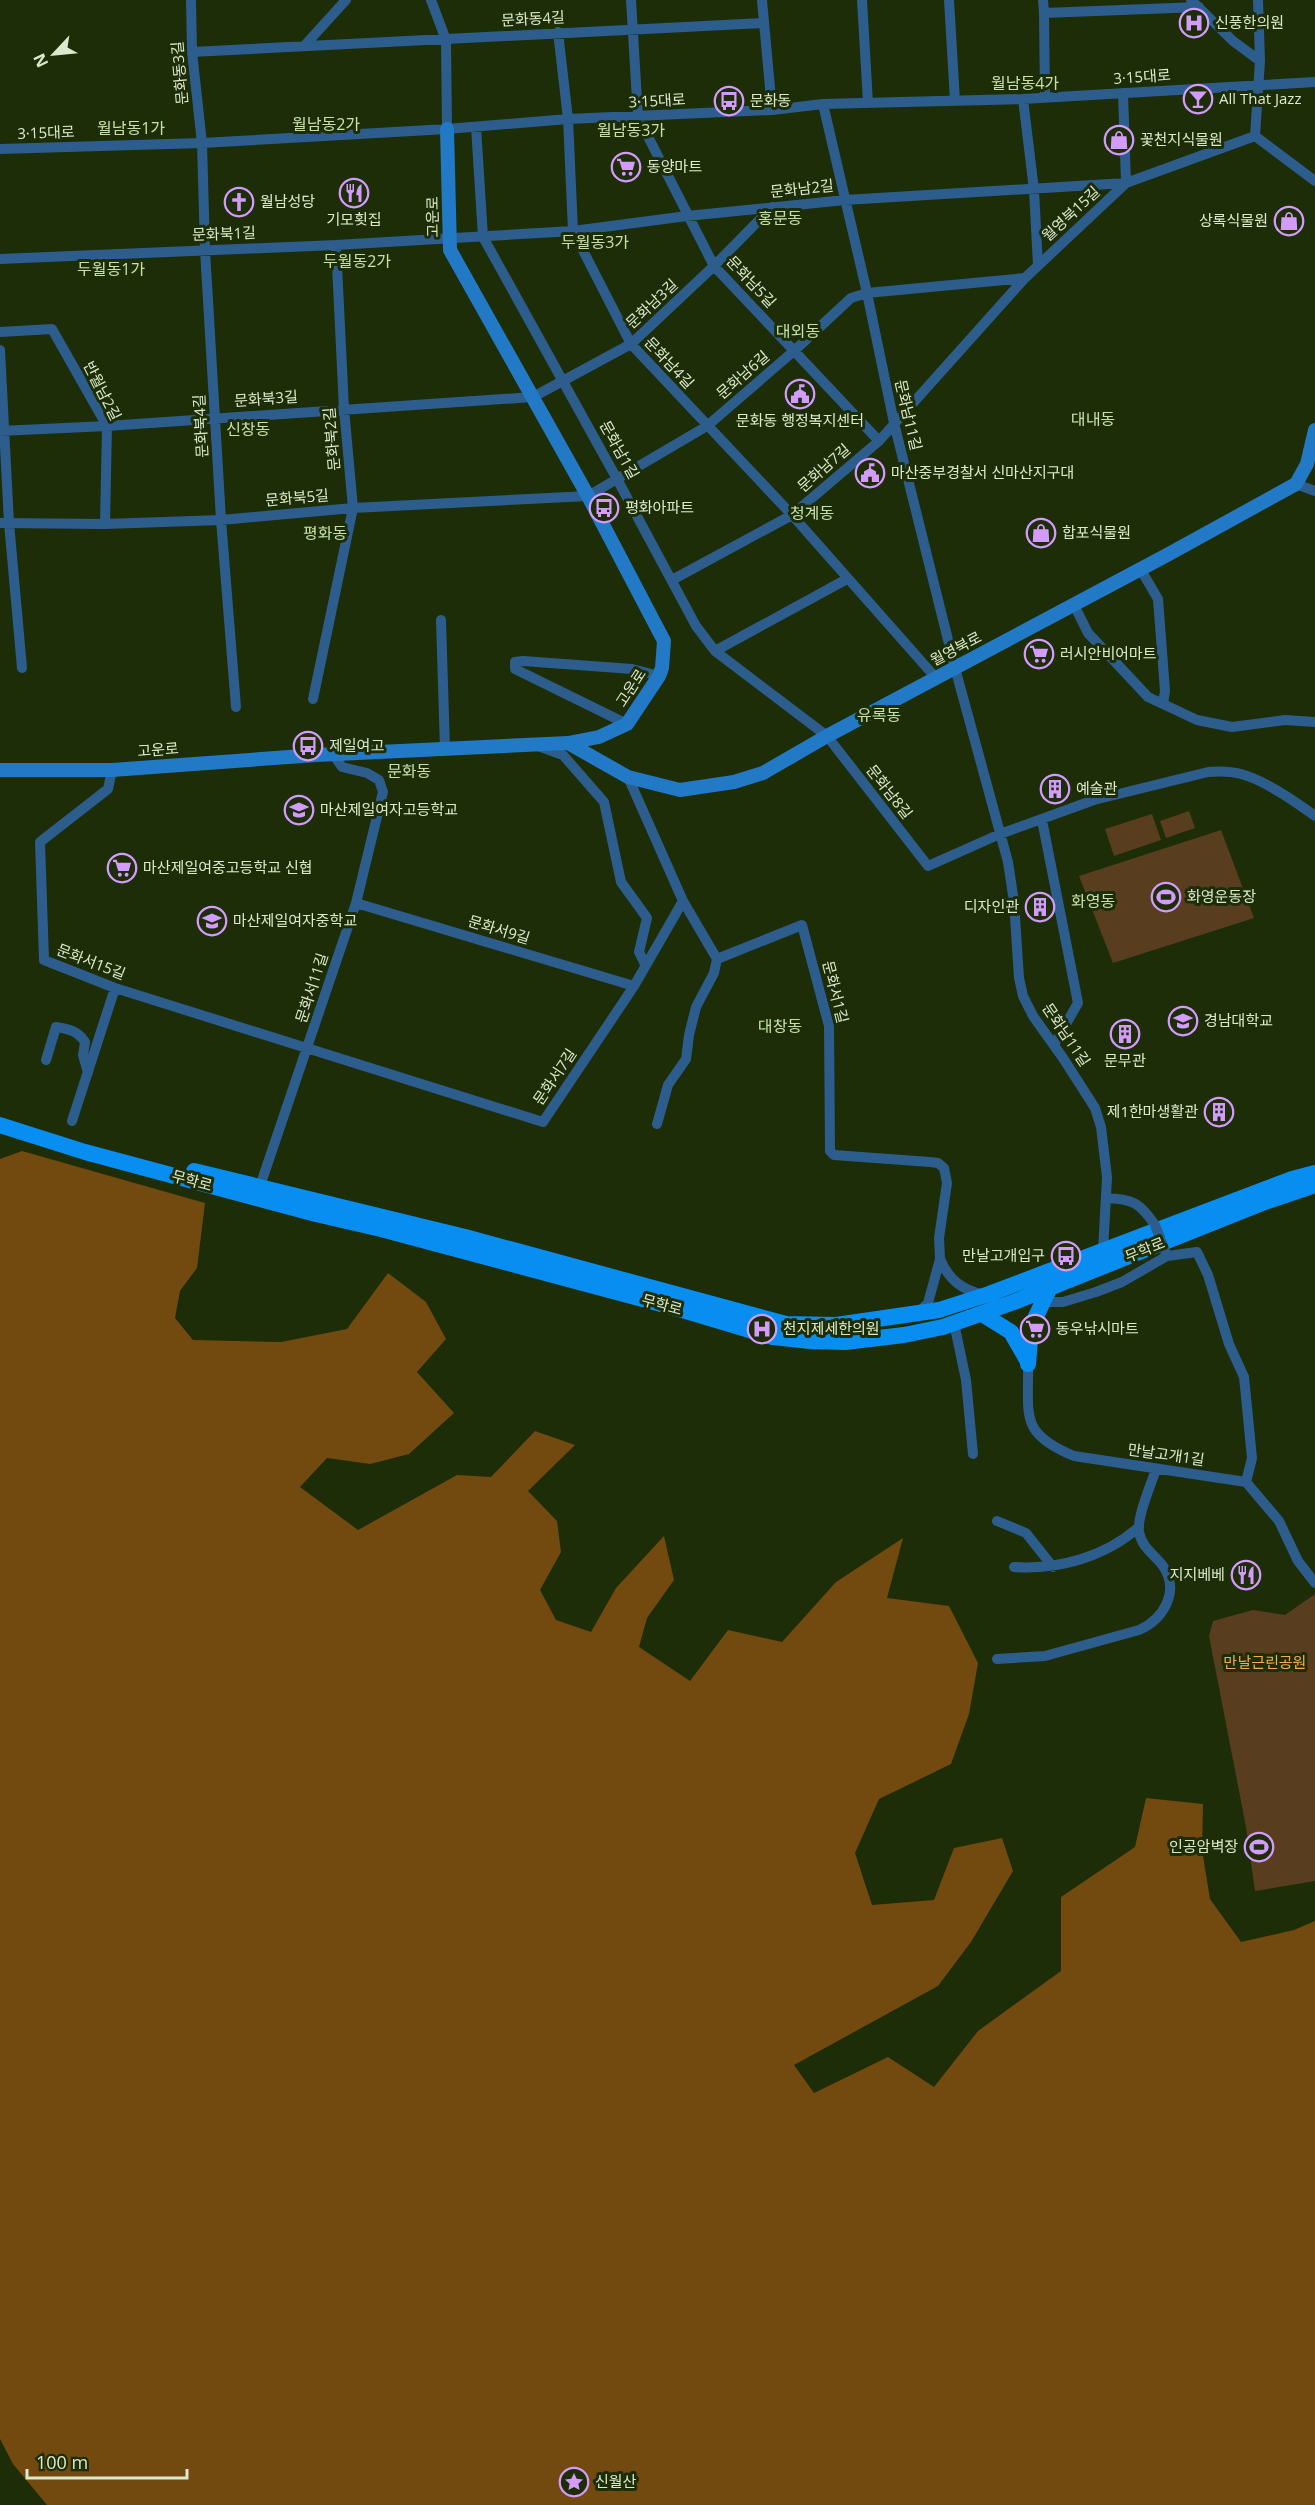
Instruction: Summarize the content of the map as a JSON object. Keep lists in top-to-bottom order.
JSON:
{
  "streets": {
    "main road": ["고운로", "월영북로", "무학로"],
    "street": [
      "문화동4길",
      "문화동3길",
      "3·15대로",
      "문화남2길",
      "월영북15길",
      "문화북1길",
      "문화남5길",
      "문화남3길",
      "문화남4길",
      "문화남6길",
      "반월남2길",
      "문화북3길",
      "문화남11길",
      "문화북4길",
      "문화북2길",
      "문화남1길",
      "문화남7길",
      "문화북5길",
      "문화남8길",
      "문화서9길",
      "문화서15길",
      "문화서11길",
      "문화서1길",
      "문화서7길",
      "만날고개1길"
    ]
  },
  "crossings": [
    ["문화동4길", "문화동3길"],
    ["문화동4길", "문화남4길"],
    ["문화동3길", "3·15대로"],
    ["문화동3길", "문화북4길"],
    ["3·15대로", "고운로"],
    ["3·15대로", "문화남5길"],
    ["3·15대로", "문화남4길"],
    ["3·15대로", "문화남11길"],
    ["3·15대로", "문화북4길"],
    ["3·15대로", "문화남1길"],
    ["문화남2길", "월영북15길"],
    ["문화남2길", "고운로"],
    ["문화남2길", "문화북1길"],
    ["문화남2길", "문화남5길"],
    ["문화남2길", "문화남3길"],
    ["문화남2길", "문화남4길"],
    ["문화남2길", "문화남11길"],
    ["문화남2길", "문화남1길"],
    ["월영북15길", "문화남6길"],
    ["월영북15길", "문화남11길"],
    ["월영북15길", "문화남7길"],
    ["고운로", "문화북1길"],
    ["고운로", "문화남3길"],
    ["고운로", "문화남6길"],
    ["고운로", "문화북3길"],
    ["고운로", "문화북5길"],
    ["고운로", "월영북로"],
    ["고운로", "문화서15길"],
    ["고운로", "문화서11길"],
    ["문화북1길", "문화북4길"],
    ["문화북1길", "문화북2길"],
    ["문화남5길", "문화남3길"],
    ["문화남5길", "문화남6길"],
    ["문화남5길", "문화남7길"],
    ["문화남3길", "문화남4길"],
    ["문화남3길", "문화북3길"],
    ["문화남3길", "문화남1길"],
    ["문화남4길", "문화남6길"],
    ["문화남4길", "문화남7길"],
    ["문화남4길", "월영북로"],
    ["문화남6길", "문화남11길"],
    ["문화남6길", "문화남1길"],
    ["문화남6길", "문화북5길"],
    ["반월남2길", "문화북3길"],
    ["반월남2길", "문화북5길"],
    ["문화북3길", "문화북4길"],
    ["문화북3길", "문화북2길"],
    ["문화남11길", "문화남7길"],
    ["문화남11길", "월영북로"],
    ["문화남11길", "문화남8길"],
    ["문화남11길", "무학로"],
    ["문화북4길", "문화북5길"],
    ["문화북2길", "문화북5길"],
    ["문화남1길", "문화남7길"],
    ["문화남1길", "월영북로"],
    ["문화남1길", "문화남8길"],
    ["월영북로", "문화남8길"],
    ["문화서9길", "문화서11길"],
    ["문화서9길", "문화서7길"],
    ["문화서15길", "문화서11길"],
    ["문화서15길", "문화서7길"],
    ["문화서11길", "문화서7길"],
    ["문화서11길", "무학로"],
    ["문화서1길", "무학로"]
  ],
  "districts": [
    "월남동4가",
    "월남동2가",
    "월남동1가",
    "월남동3가",
    "홍문동",
    "두월동3가",
    "두월동2가",
    "두월동1가",
    "대외동",
    "대내동",
    "신창동",
    "청계동",
    "평화동",
    "유록동",
    "문화동",
    "화영동",
    "대창동"
  ],
  "parks": ["만날근린공원"],
  "places": {
    "hospital": ["신풍한의원", "천지제세한의원"],
    "bar": ["All That Jazz"],
    "bus stop": [
      "문화동",
      "평화아파트",
      "제일여고",
      "만날고개입구"
    ],
    "shop": ["꽃천지식물원", "상록식물원", "합포식물원"],
    "supermarket": [
      "동양마트",
      "러시안비어마트",
      "마산제일여중고등학교 신협",
      "동우낚시마트"
    ],
    "restaurant": ["기모횟집", "지지베베"],
    "church": ["월남성당"],
    "public building": ["문화동 행정복지센터", "마산중부경찰서 신마산지구대"],
    "building": [
      "예술관",
      "디자인관",
      "문무관",
      "제1한마생활관"
    ],
    "school or university": ["마산제일여자고등학교", "마산제일여자중학교", "경남대학교"],
    "sports": ["화영운동장", "인공암벽장"],
    "place": ["신월산"]
  },
  "scale_bar": "100 m",
  "north": "bottom left"
}
